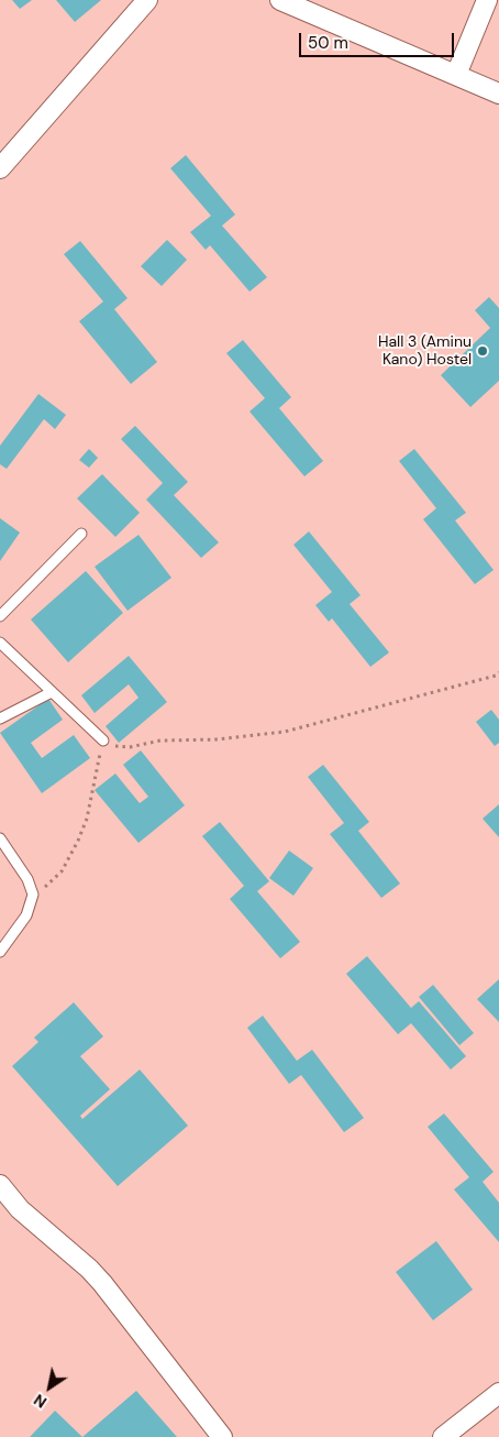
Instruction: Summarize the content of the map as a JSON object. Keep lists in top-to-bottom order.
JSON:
{
  "places": ["Hall 3 (Aminu Kano) Hostel"],
  "scale_bar": "50 m",
  "north": "bottom left"
}
